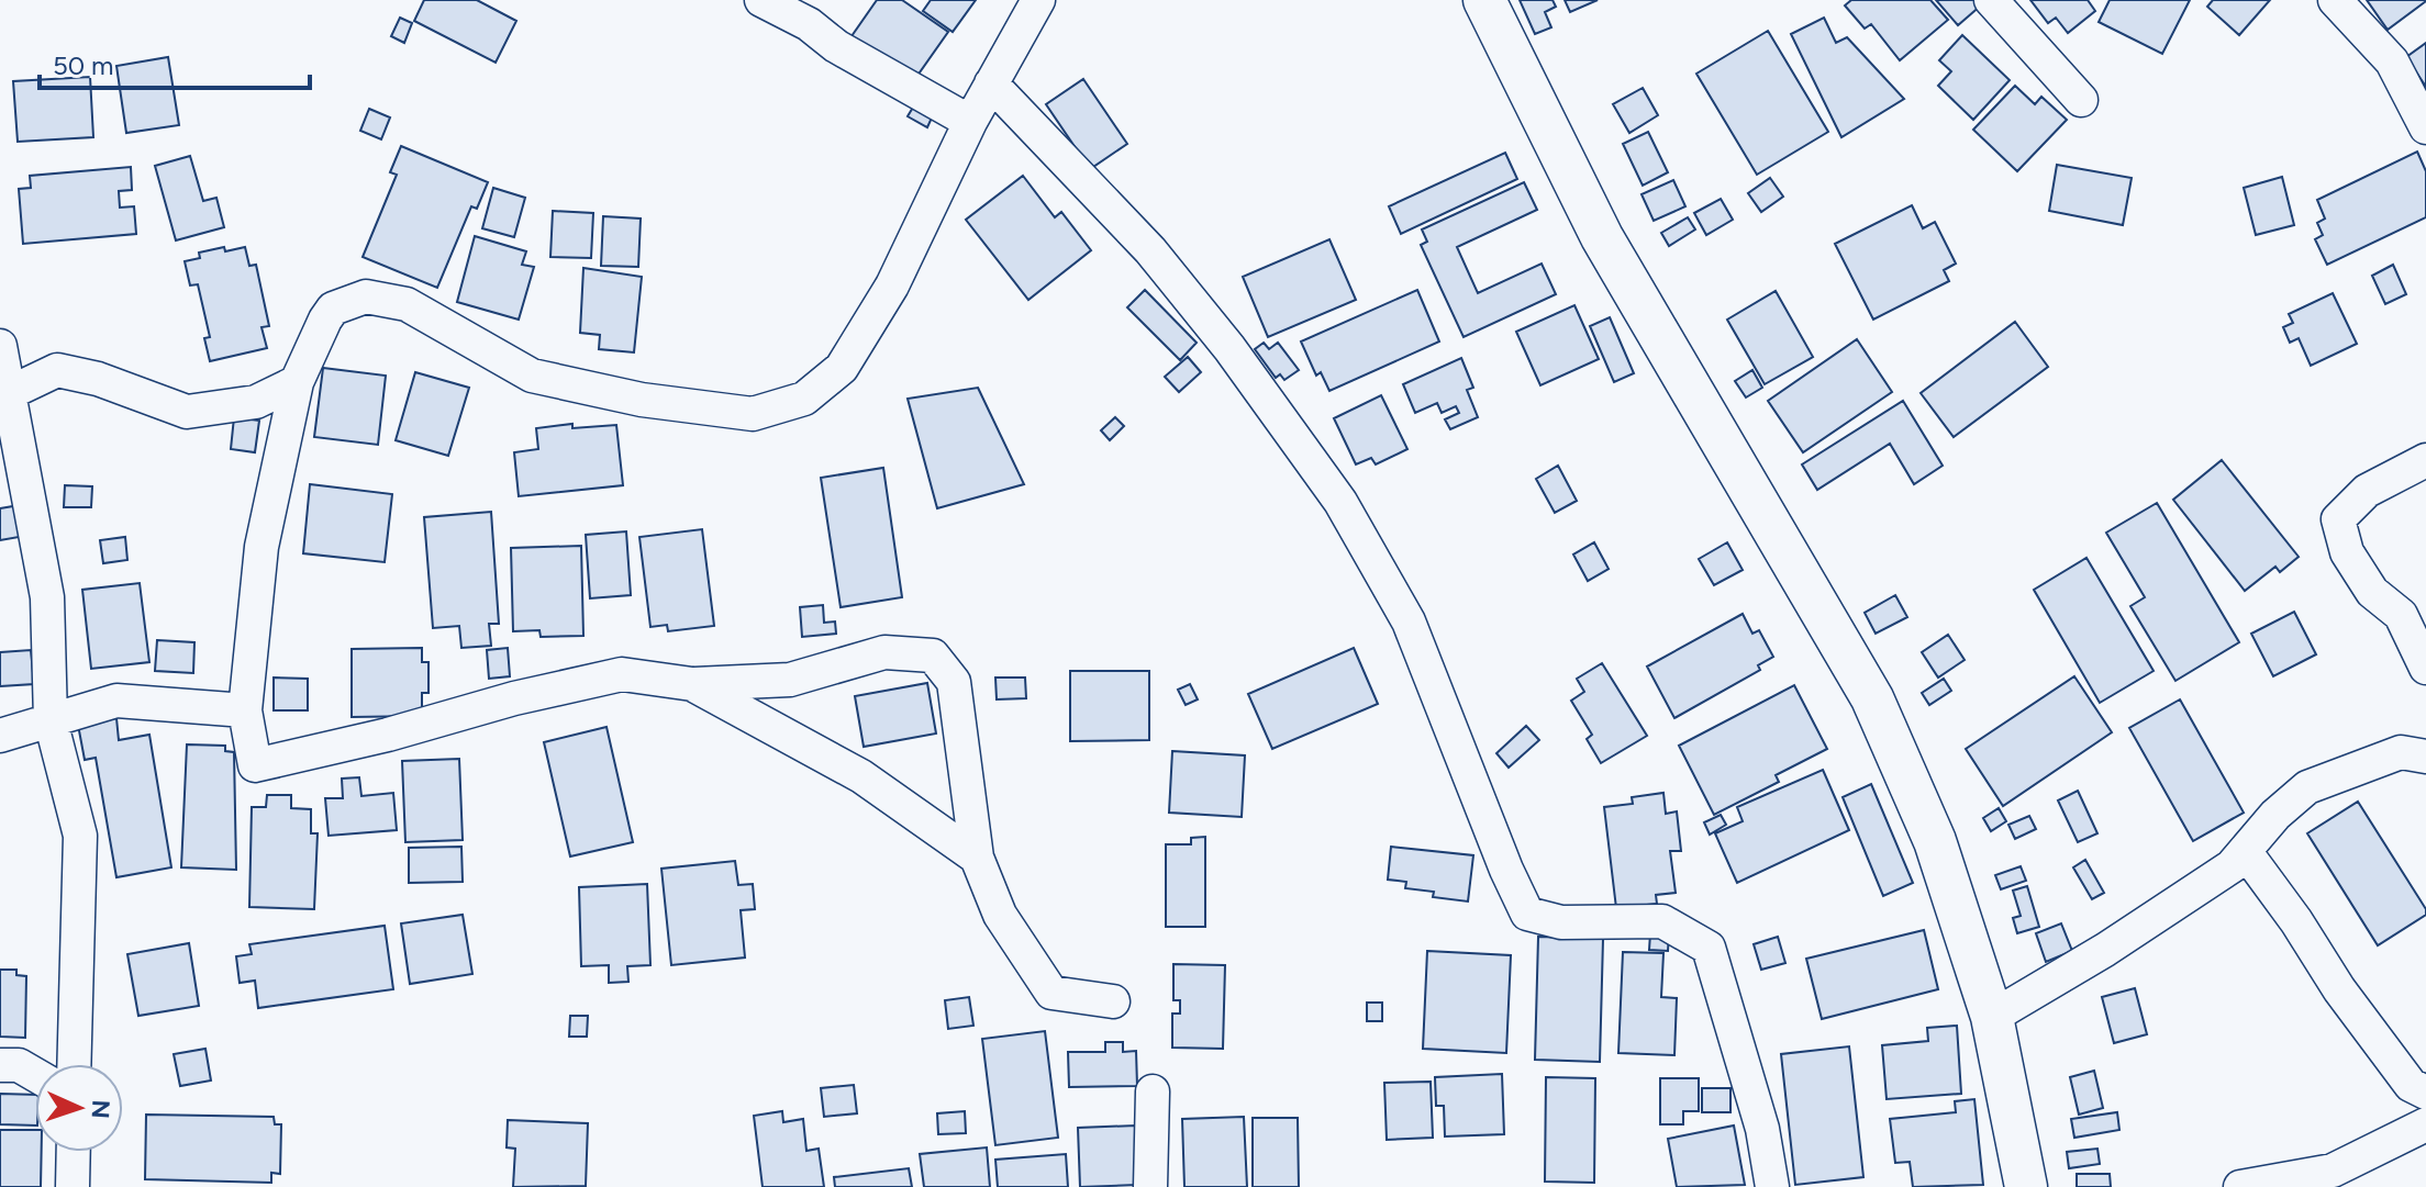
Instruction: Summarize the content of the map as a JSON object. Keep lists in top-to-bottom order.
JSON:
{
  "scale_bar": "50 m",
  "north": "right"
}
